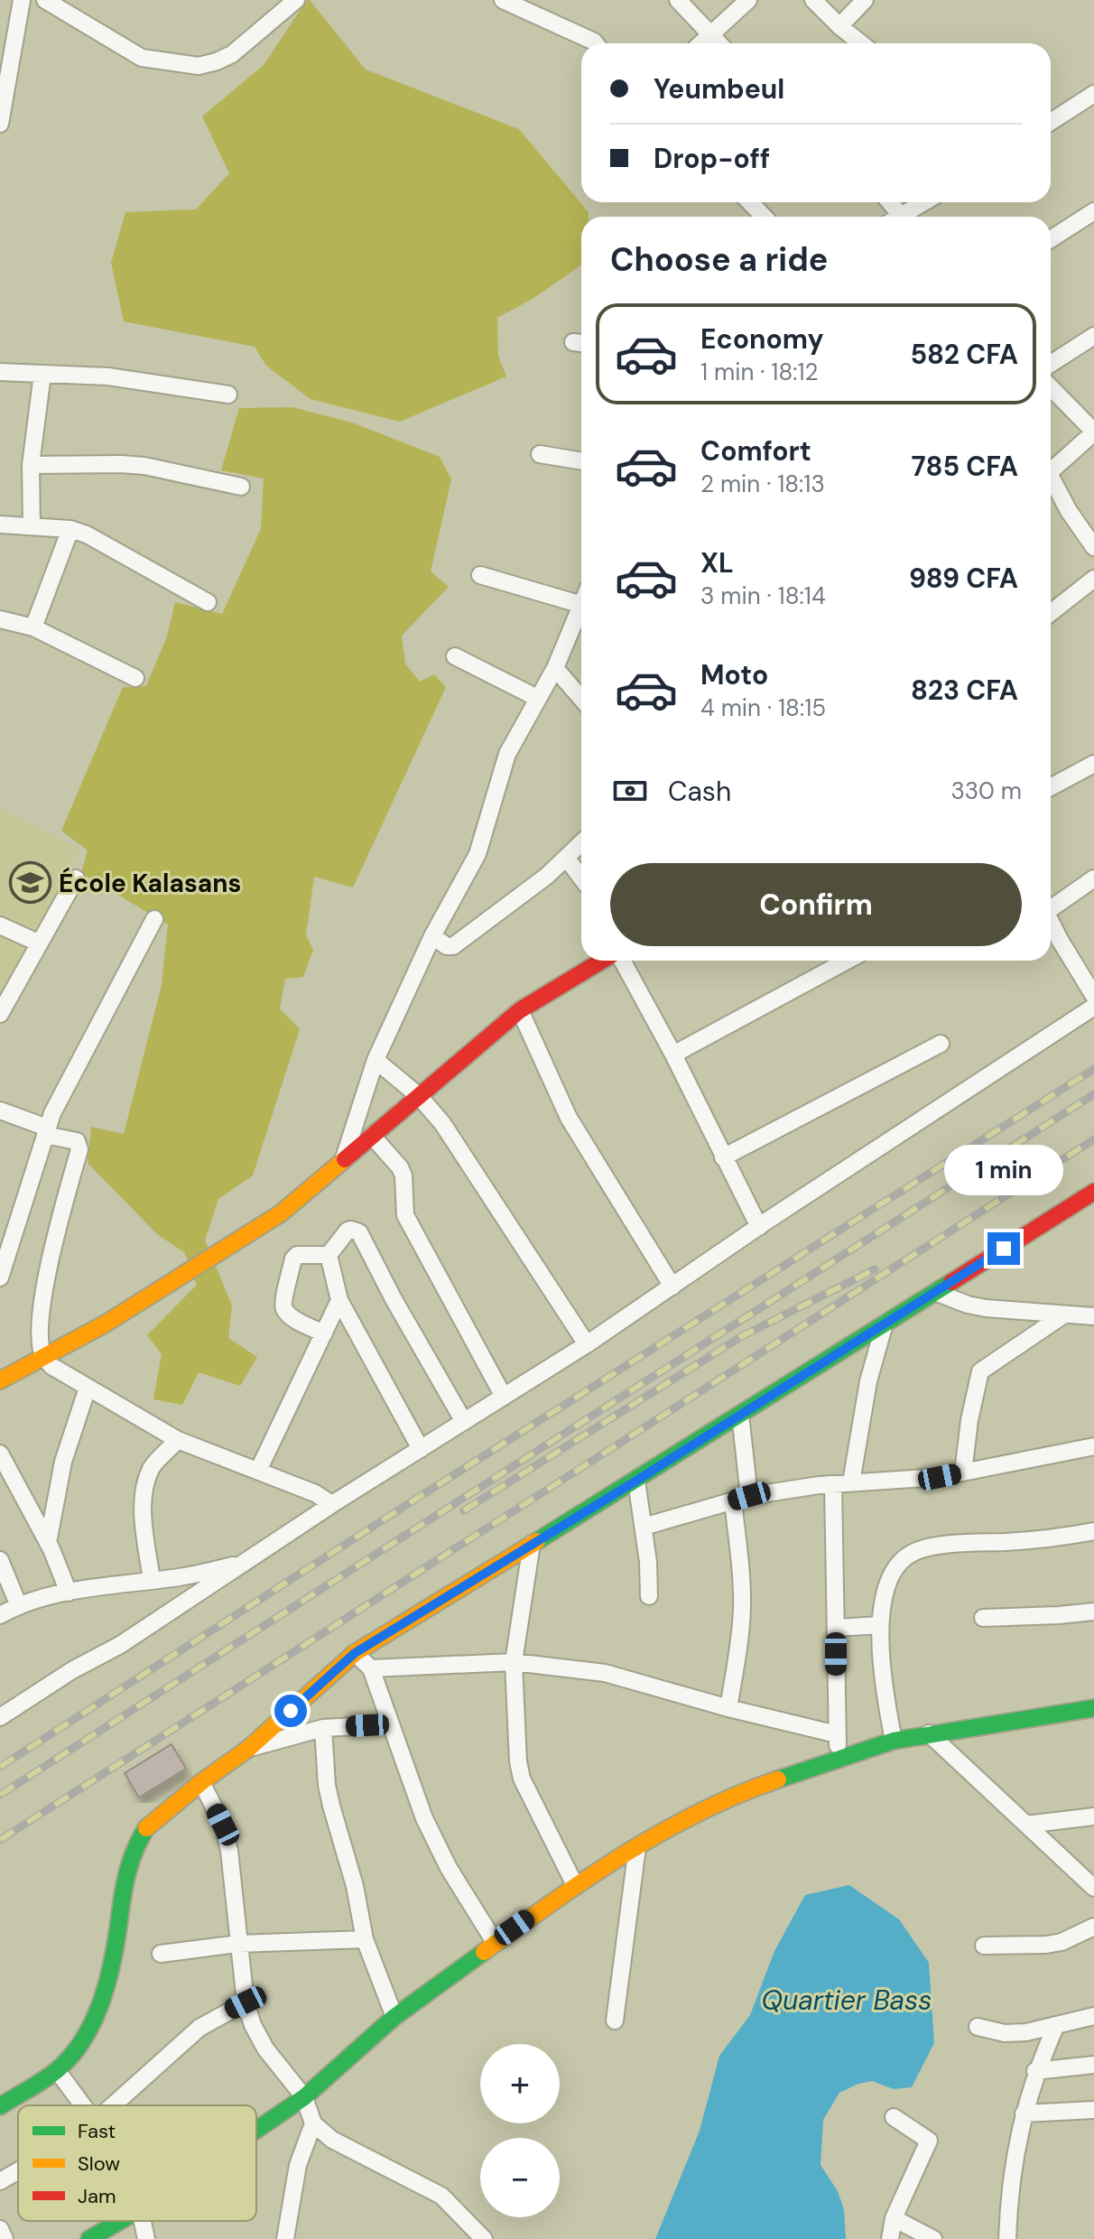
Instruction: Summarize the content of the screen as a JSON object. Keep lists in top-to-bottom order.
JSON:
{
  "water": ["Quartier Bass"],
  "places": {
    "school or university": ["École Kalasans"]
  },
  "legend": ["Fast", "Slow", "Jam"],
  "page": {
    "banner": ["Yeumbeul", "Drop-off"],
    "heading": "Choose a ride",
    "list": [
      {
        "name": "Economy",
        "note": "1 min · 18:12",
        "value": "582 CFA"
      },
      {
        "name": "Comfort",
        "note": "2 min · 18:13",
        "value": "785 CFA"
      },
      {
        "name": "XL",
        "note": "3 min · 18:14",
        "value": "989 CFA"
      },
      {
        "name": "Moto",
        "note": "4 min · 18:15",
        "value": "823 CFA"
      }
    ],
    "pay": ["Cash", "330 m"],
    "buttons": "Confirm",
    "bubble": "1 min",
    "map_buttons": ["+", "−"]
  }
}
